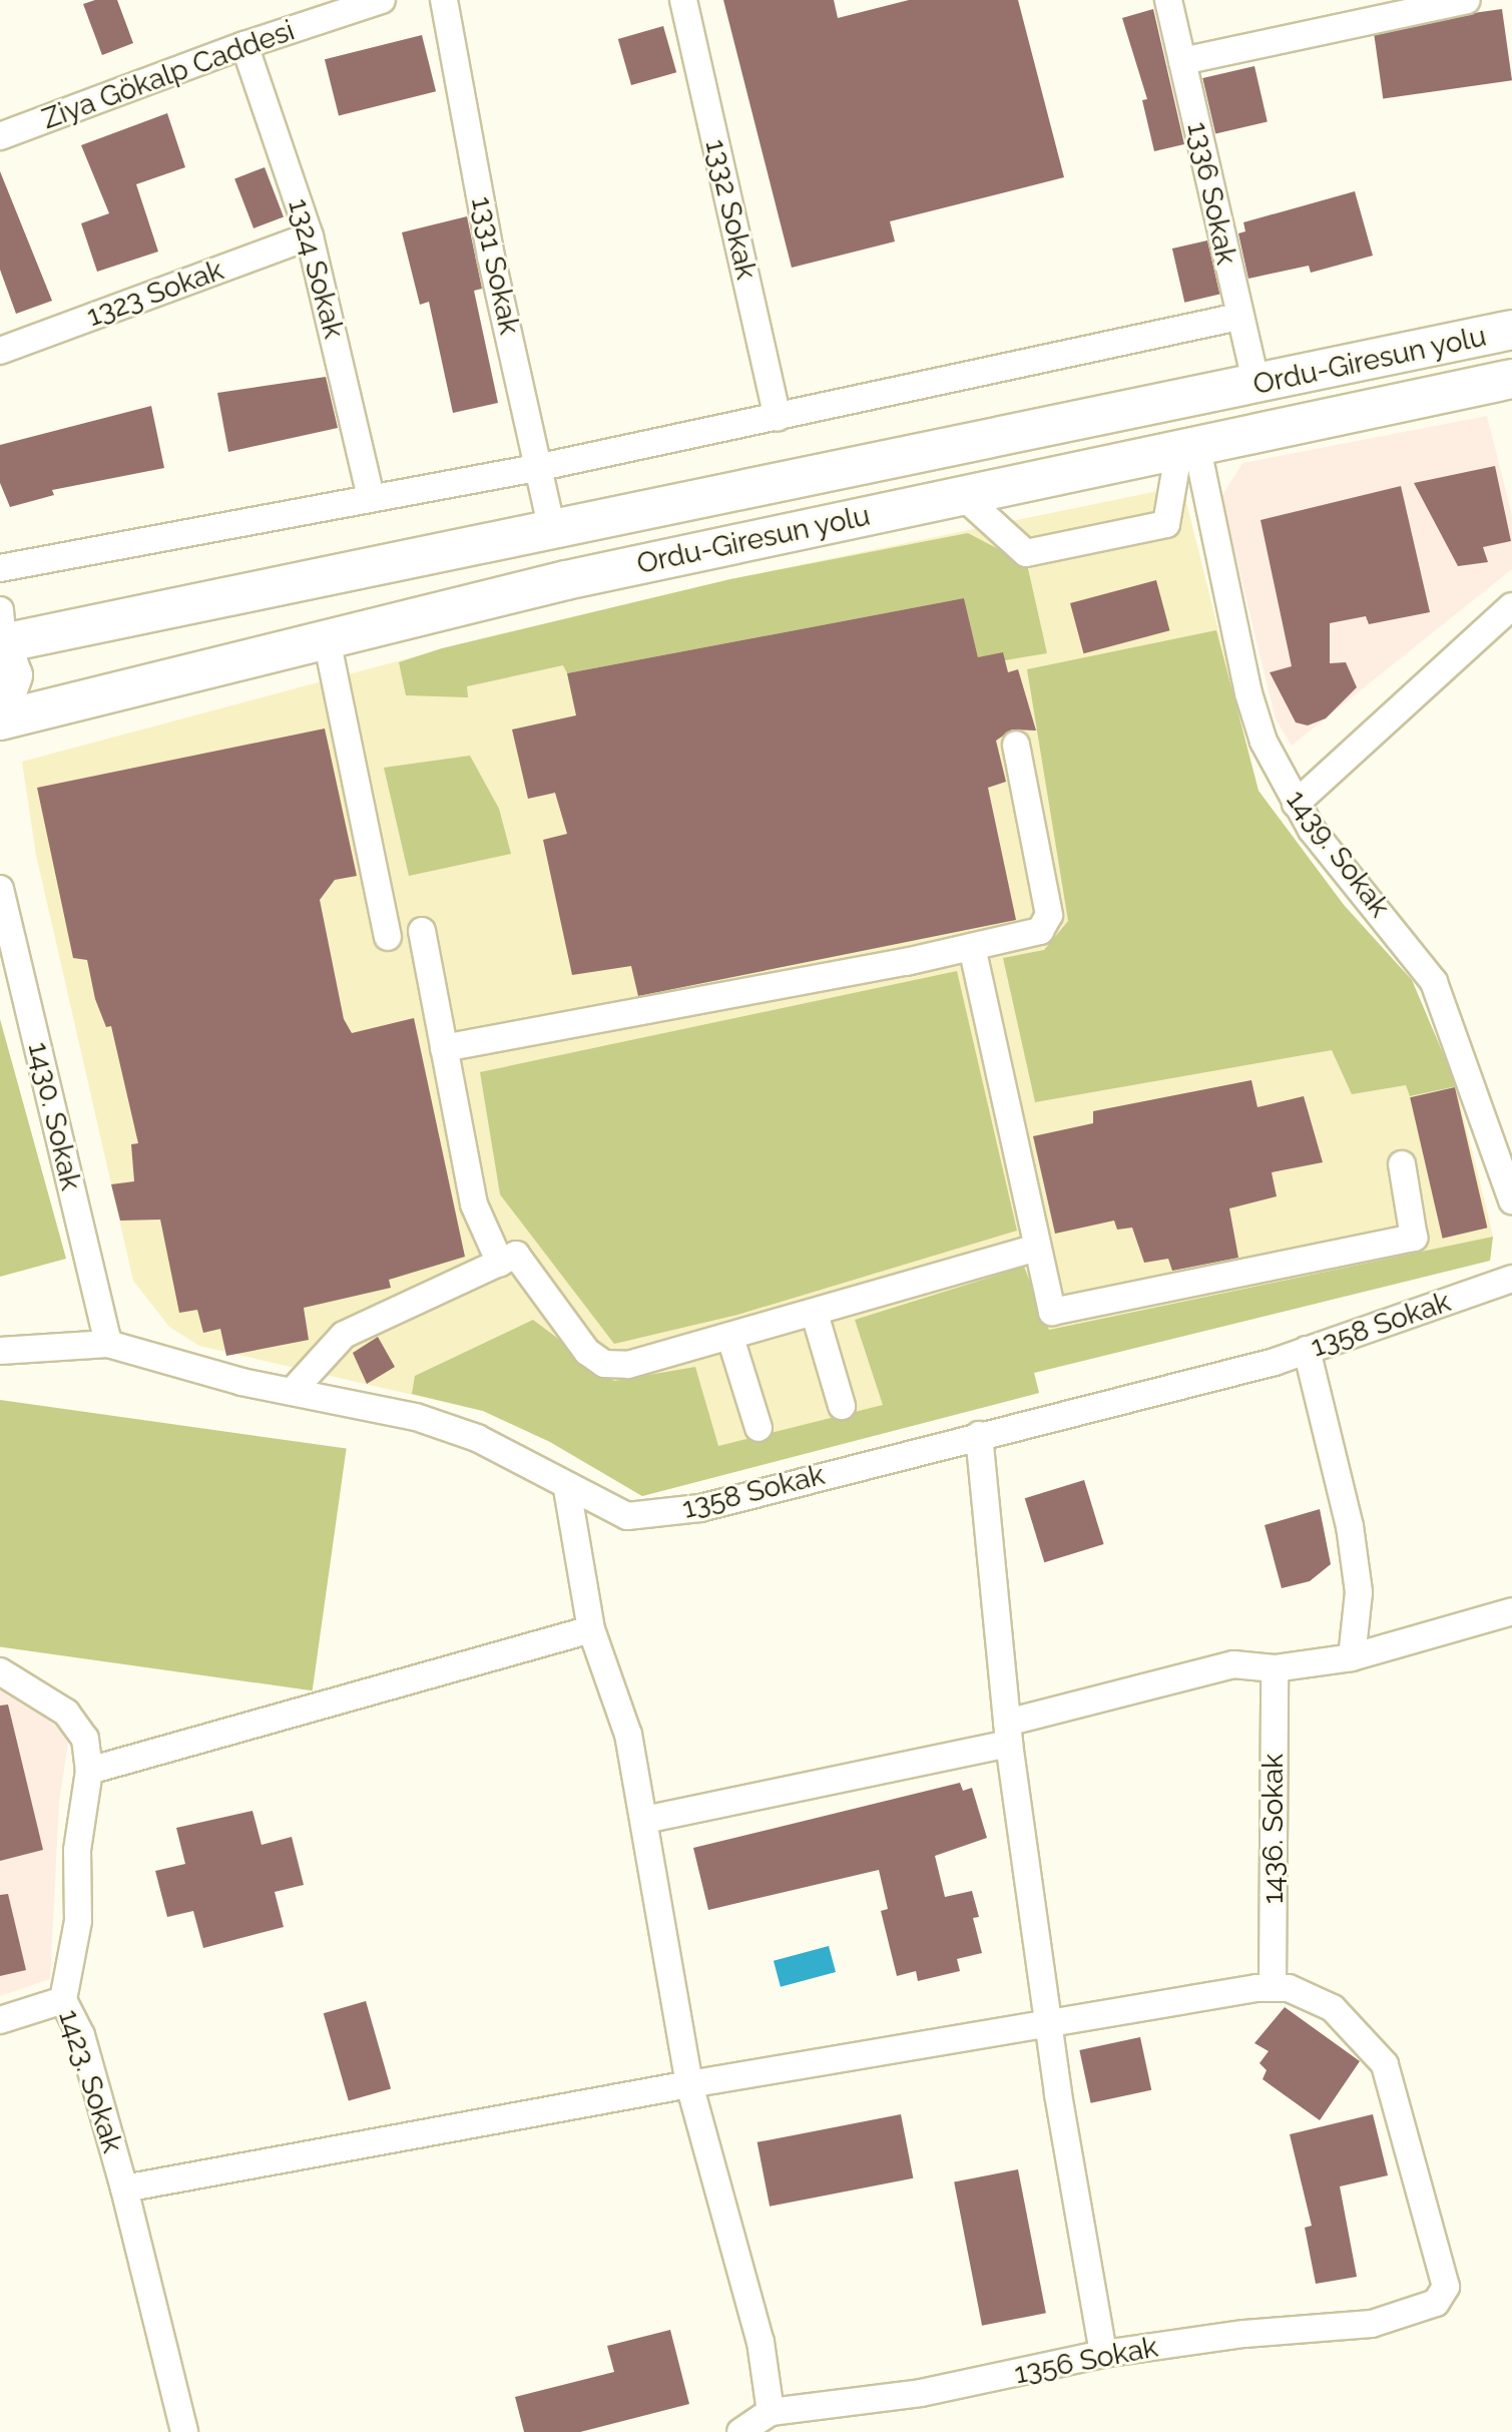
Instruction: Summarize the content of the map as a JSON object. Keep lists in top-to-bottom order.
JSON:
{
  "streets": {
    "highway": ["Ordu-Giresun yolu"],
    "street": [
      "Ziya Gökalp Caddesi",
      "1336 Sokak",
      "1332 Sokak",
      "1331 Sokak",
      "1324 Sokak",
      "1323 Sokak",
      "1439. Sokak",
      "1430. Sokak",
      "1358 Sokak",
      "1436. Sokak",
      "1423. Sokak",
      "1356 Sokak"
    ]
  },
  "crossings": [
    ["Ziya Gökalp Caddesi", "1324 Sokak"],
    ["1336 Sokak", "Ordu-Giresun yolu"],
    ["1331 Sokak", "Ordu-Giresun yolu"],
    ["1324 Sokak", "1323 Sokak"],
    ["Ordu-Giresun yolu", "1439. Sokak"],
    ["1430. Sokak", "1358 Sokak"],
    ["1436. Sokak", "1356 Sokak"]
  ]
}
